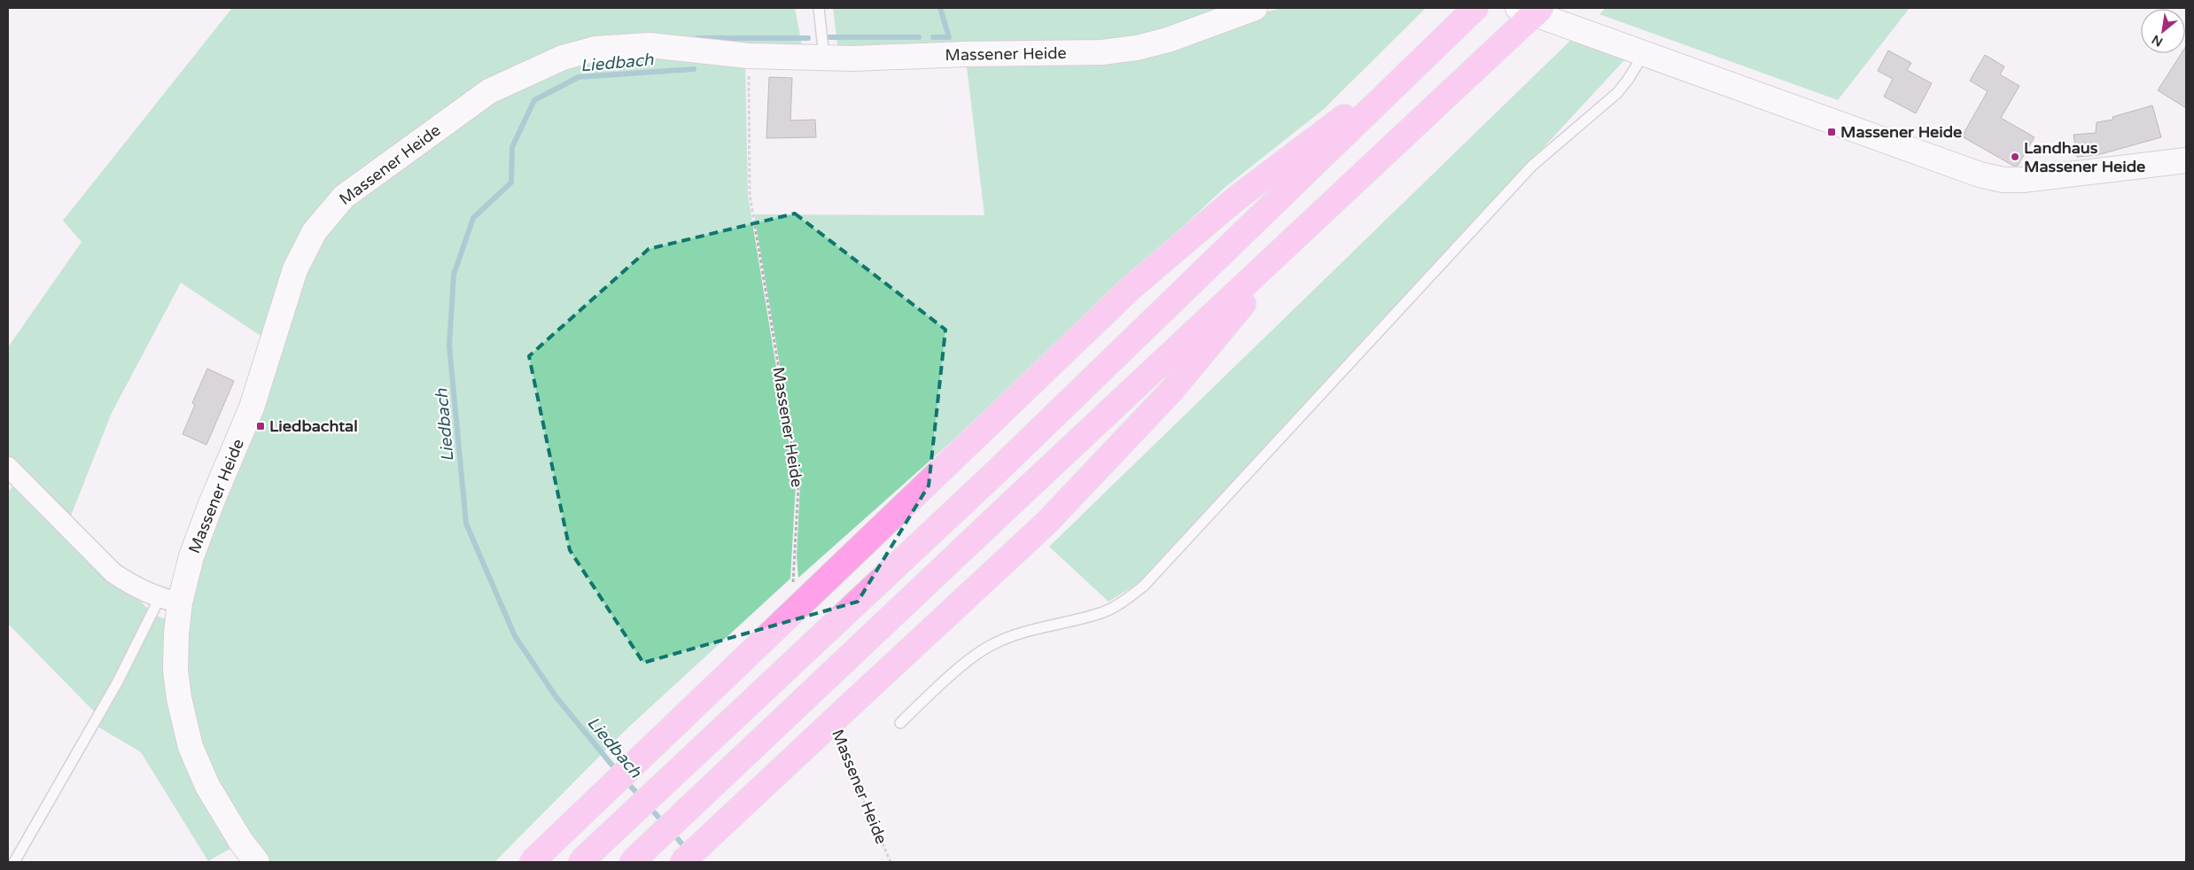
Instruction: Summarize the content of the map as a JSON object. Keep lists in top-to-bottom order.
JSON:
{
  "streets": {
    "street": ["Massener Heide"]
  },
  "water": ["Liedbach"],
  "places": {
    "transit": ["Massener Heide", "Liedbachtal"],
    "other": ["Landhaus Massener Heide"]
  },
  "north": "bottom left"
}
